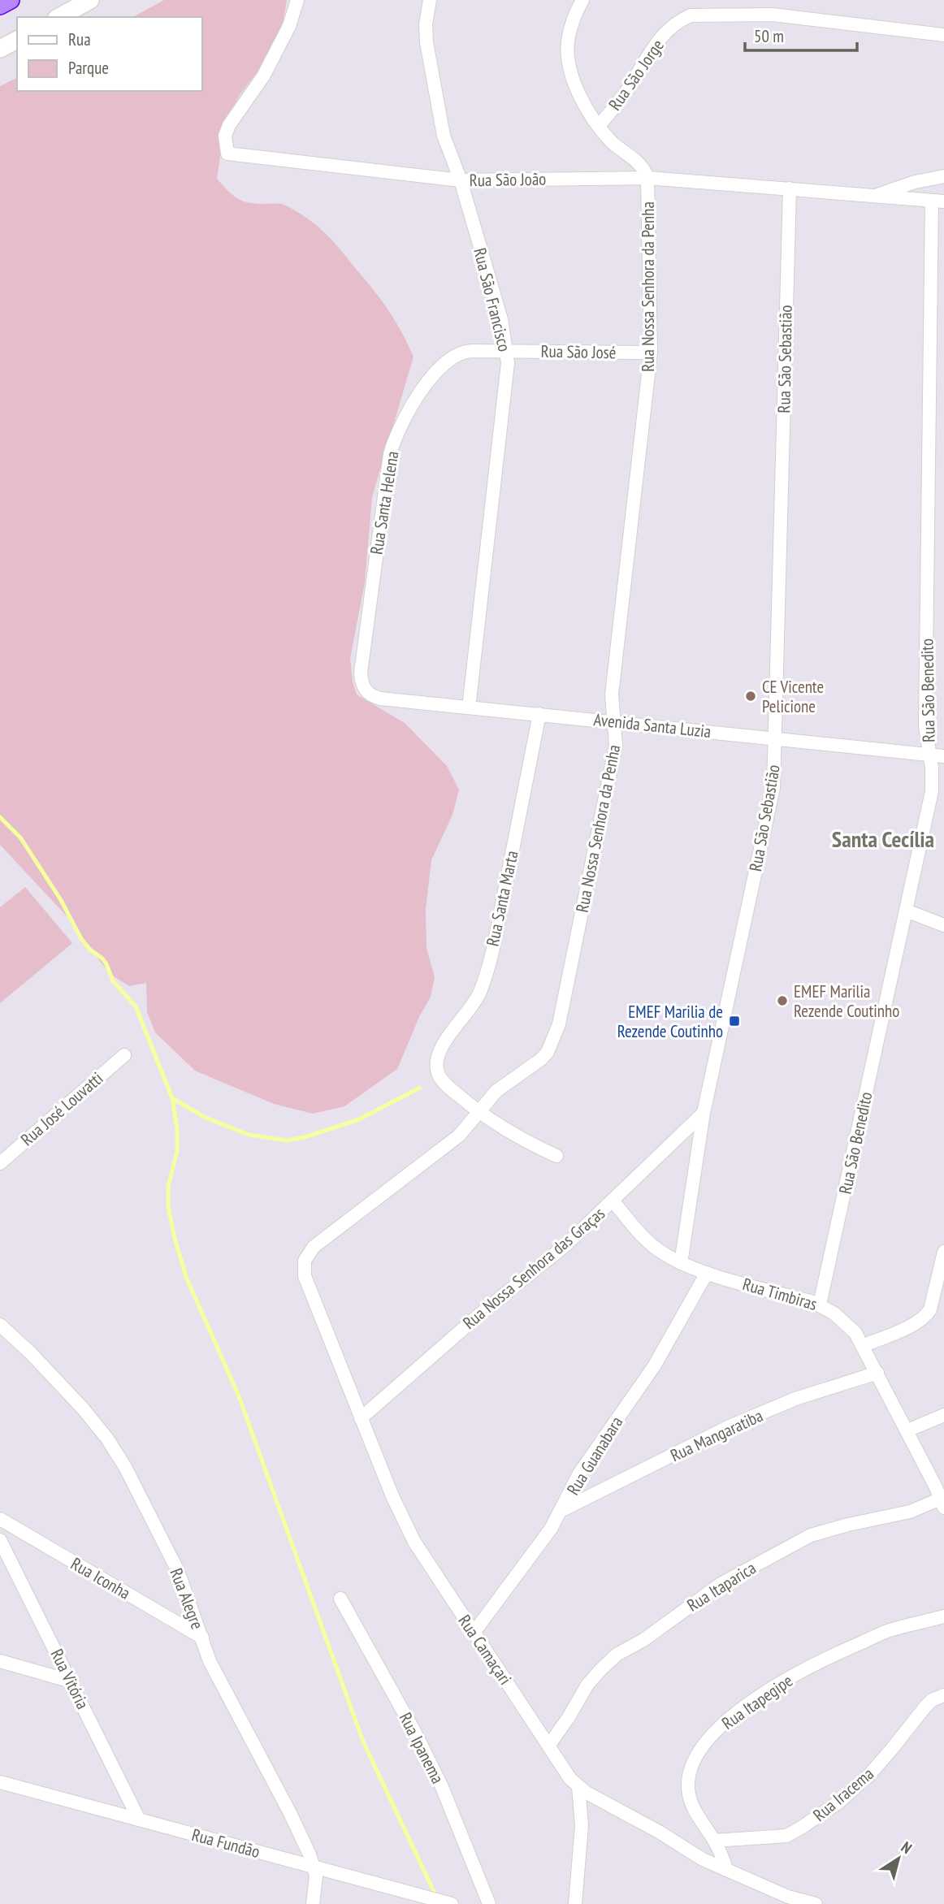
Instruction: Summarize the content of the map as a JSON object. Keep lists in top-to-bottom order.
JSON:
{
  "streets": {
    "street": [
      "Rua São Jorge",
      "Rua São João",
      "Rua Nossa Senhora da Penha",
      "Rua São Francisco",
      "Rua São José",
      "Rua São Sebastião",
      "Rua Santa Helena",
      "Rua São Benedito",
      "Avenida Santa Luzia",
      "Rua Santa Marta",
      "Rua José Louvatti",
      "Rua Nossa Senhora das Graças",
      "Rua Timbiras",
      "Rua Mangaratiba",
      "Rua Guanabara",
      "Rua Iconha",
      "Rua Itaparica",
      "Rua Alegre",
      "Rua Camaçari",
      "Rua Vitória",
      "Rua Itapegipe",
      "Rua Ipanema",
      "Rua Iracema",
      "Rua Fundão"
    ]
  },
  "crossings": [
    ["Rua São João", "Rua Nossa Senhora da Penha"],
    ["Rua São João", "Rua São Francisco"],
    ["Rua São João", "Rua São Sebastião"],
    ["Rua São João", "Rua São Benedito"],
    ["Rua Nossa Senhora da Penha", "Rua São José"],
    ["Rua Nossa Senhora da Penha", "Avenida Santa Luzia"],
    ["Rua Nossa Senhora da Penha", "Rua Santa Marta"],
    ["Rua Nossa Senhora da Penha", "Rua Camaçari"],
    ["Rua São Francisco", "Rua São José"],
    ["Rua São Francisco", "Rua Santa Helena"],
    ["Rua São Francisco", "Avenida Santa Luzia"],
    ["Rua São José", "Rua Santa Helena"],
    ["Rua São Sebastião", "Avenida Santa Luzia"],
    ["Rua São Sebastião", "Rua Nossa Senhora das Graças"],
    ["Rua São Sebastião", "Rua Timbiras"],
    ["Rua Santa Helena", "Avenida Santa Luzia"],
    ["Rua São Benedito", "Avenida Santa Luzia"],
    ["Rua São Benedito", "Rua Timbiras"],
    ["Avenida Santa Luzia", "Rua Santa Marta"],
    ["Rua Nossa Senhora das Graças", "Rua Timbiras"],
    ["Rua Nossa Senhora das Graças", "Rua Camaçari"],
    ["Rua Timbiras", "Rua Mangaratiba"],
    ["Rua Timbiras", "Rua Guanabara"],
    ["Rua Timbiras", "Rua Itaparica"],
    ["Rua Mangaratiba", "Rua Guanabara"],
    ["Rua Guanabara", "Rua Camaçari"],
    ["Rua Iconha", "Rua Alegre"],
    ["Rua Itaparica", "Rua Camaçari"],
    ["Rua Alegre", "Rua Fundão"],
    ["Rua Camaçari", "Rua Itapegipe"],
    ["Rua Vitória", "Rua Fundão"],
    ["Rua Itapegipe", "Rua Iracema"]
  ],
  "districts": ["Santa Cecília"],
  "places": {
    "other": ["CE Vicente Pelicione", "EMEF Marilia Rezende Coutinho"],
    "transit": ["EMEF Marilia de Rezende Coutinho"]
  },
  "legend": ["Rua", "Parque"],
  "scale_bar": "50 m",
  "north": "top right"
}
